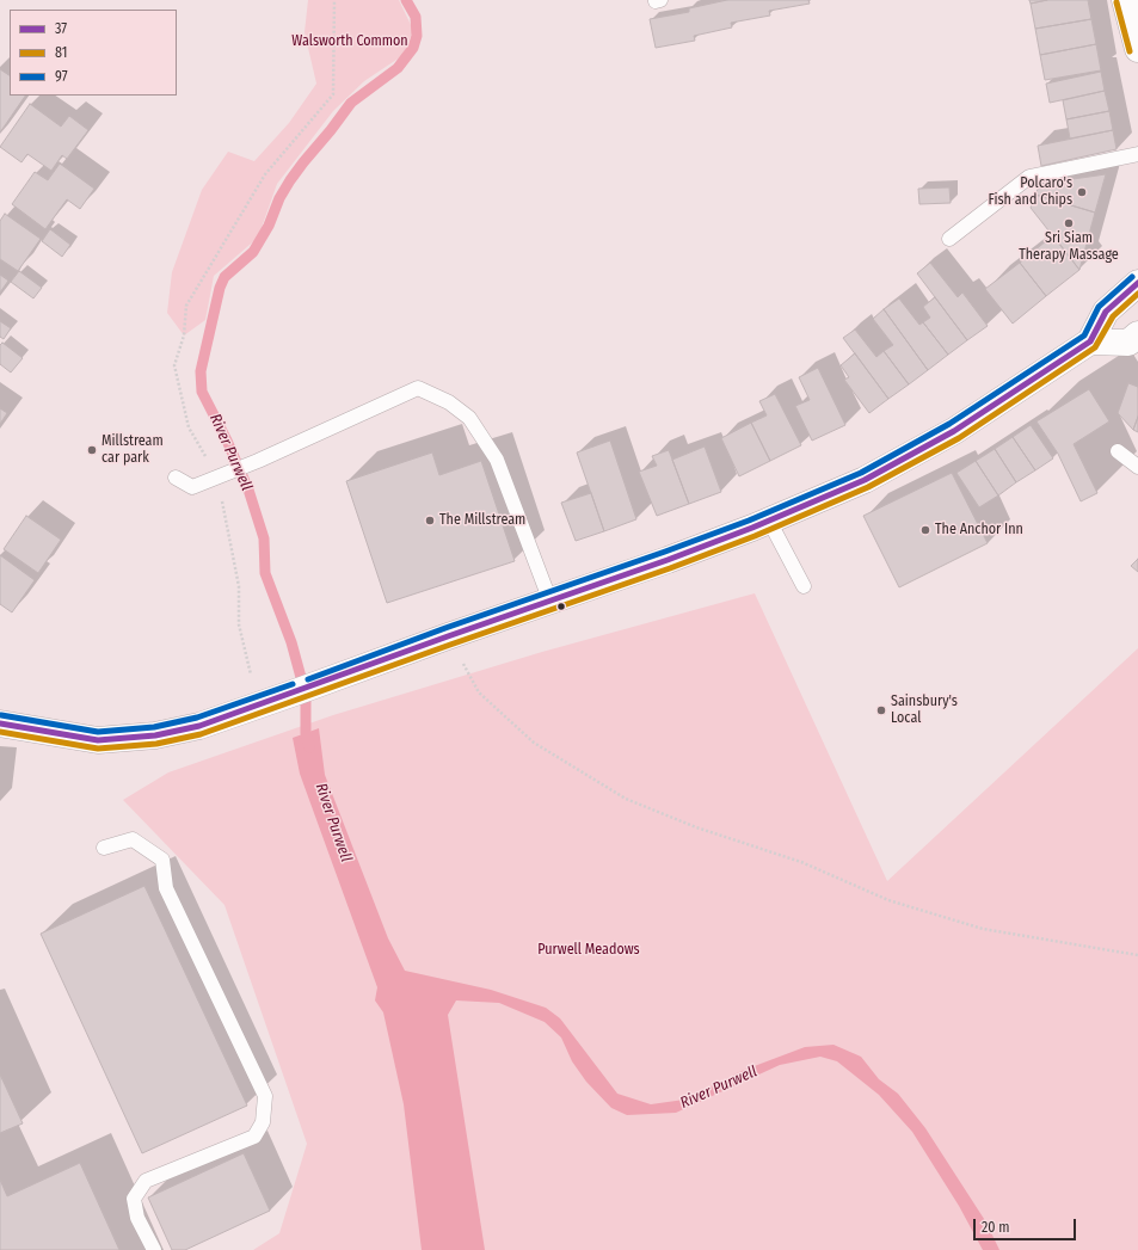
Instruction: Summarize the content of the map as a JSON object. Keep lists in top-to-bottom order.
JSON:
{
  "water": ["River Purwell"],
  "parks": ["Walsworth Common", "Purwell Meadows"],
  "places": [
    "Polcaro's Fish and Chips",
    "Sri Siam Therapy Massage",
    "Millstream car park",
    "The Millstream",
    "The Anchor Inn",
    "Sainsbury's Local"
  ],
  "lines": ["transit line 81", "transit line 97", "transit line 37"],
  "legend": ["37", "81", "97"],
  "scale_bar": "20 m"
}
